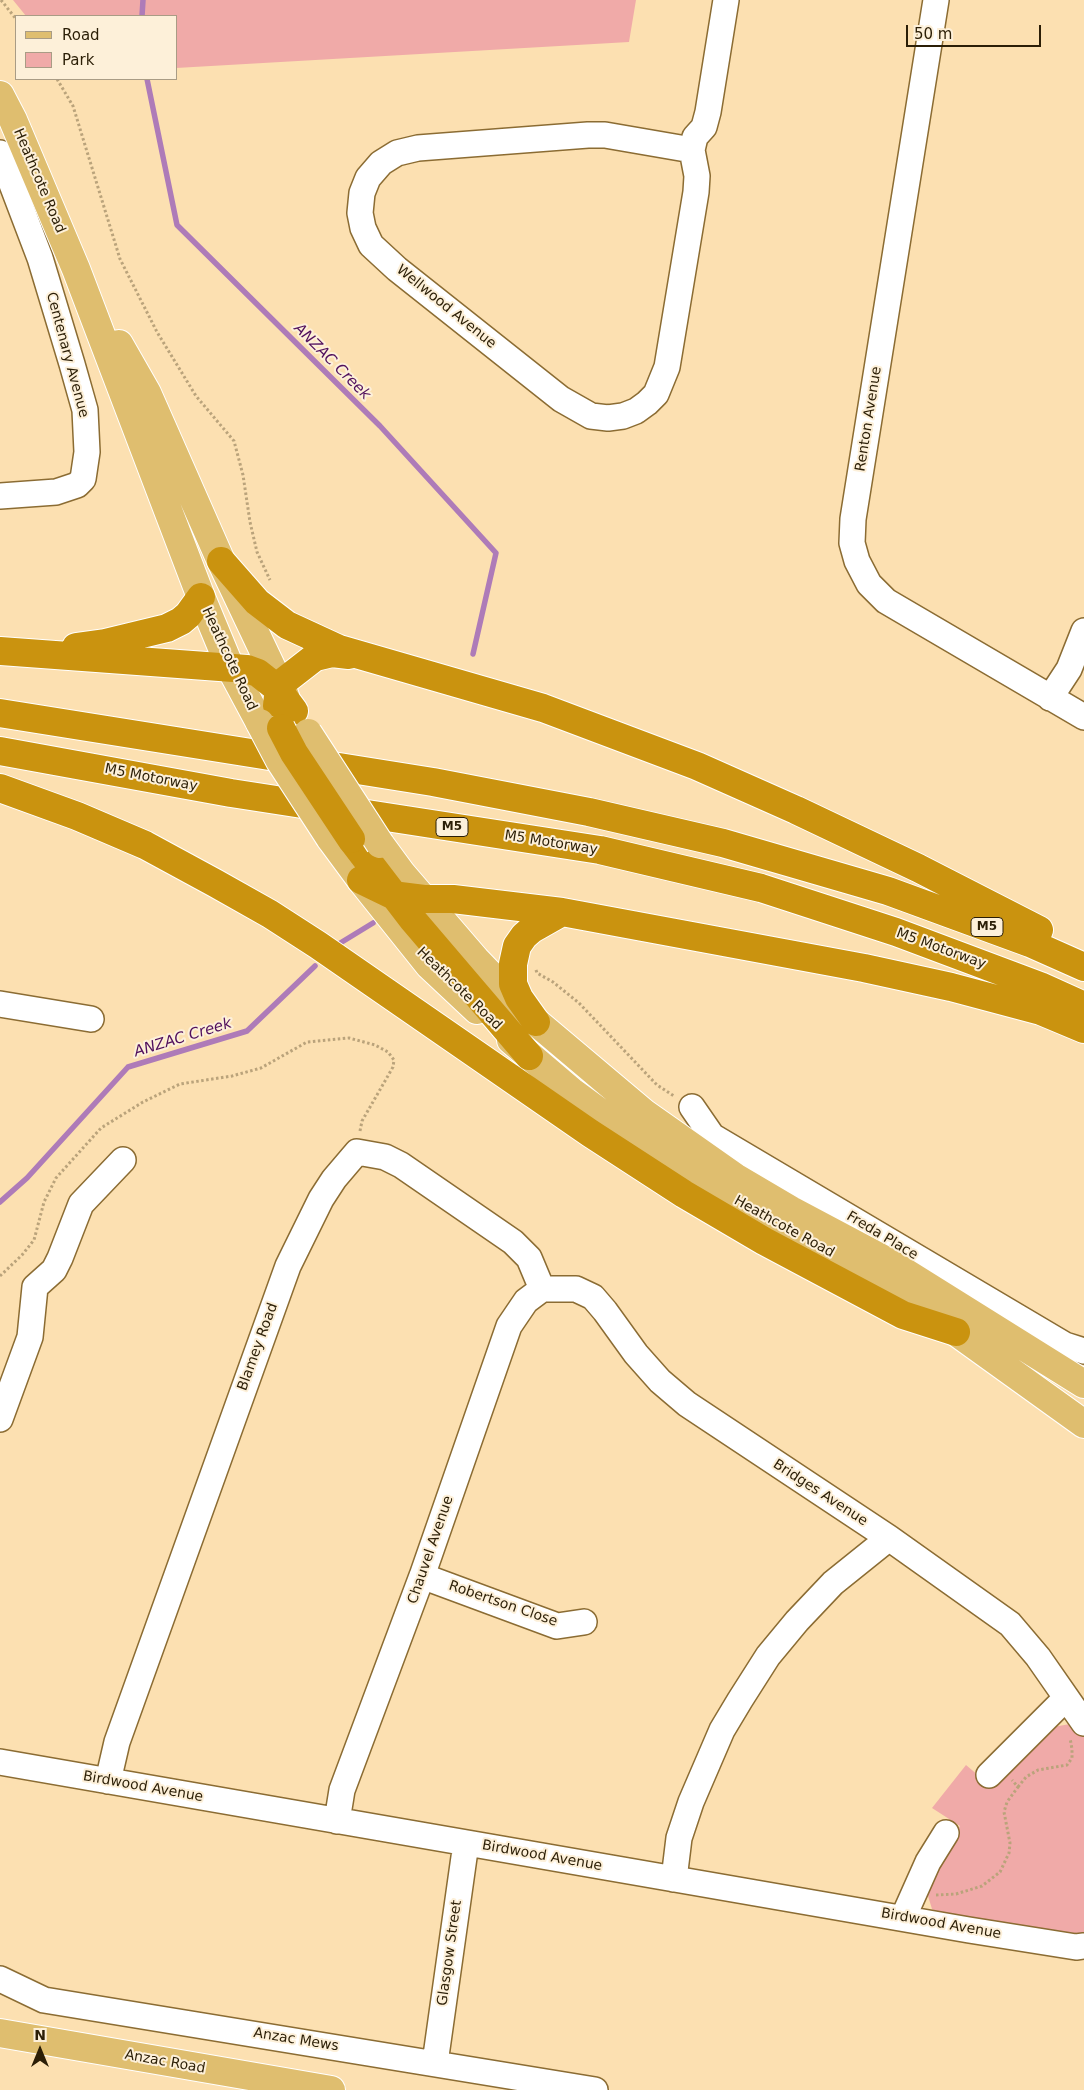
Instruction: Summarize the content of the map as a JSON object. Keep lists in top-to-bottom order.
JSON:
{
  "streets": {
    "highway": ["M5 Motorway", "M5"],
    "main road": ["Heathcote Road", "Anzac Road"],
    "street": [
      "Wellwood Avenue",
      "Centenary Avenue",
      "Renton Avenue",
      "Freda Place",
      "Blamey Road",
      "Bridges Avenue",
      "Chauvel Avenue",
      "Robertson Close",
      "Birdwood Avenue",
      "Glasgow Street",
      "Anzac Mews"
    ]
  },
  "crossings": [
    ["Blamey Road", "Birdwood Avenue"],
    ["Bridges Avenue", "Chauvel Avenue"],
    ["Chauvel Avenue", "Robertson Close"],
    ["Chauvel Avenue", "Birdwood Avenue"],
    ["Birdwood Avenue", "Glasgow Street"],
    ["Glasgow Street", "Anzac Mews"]
  ],
  "water": ["ANZAC Creek"],
  "legend": ["Road", "Park"],
  "scale_bar": "50 m",
  "north": "top"
}
